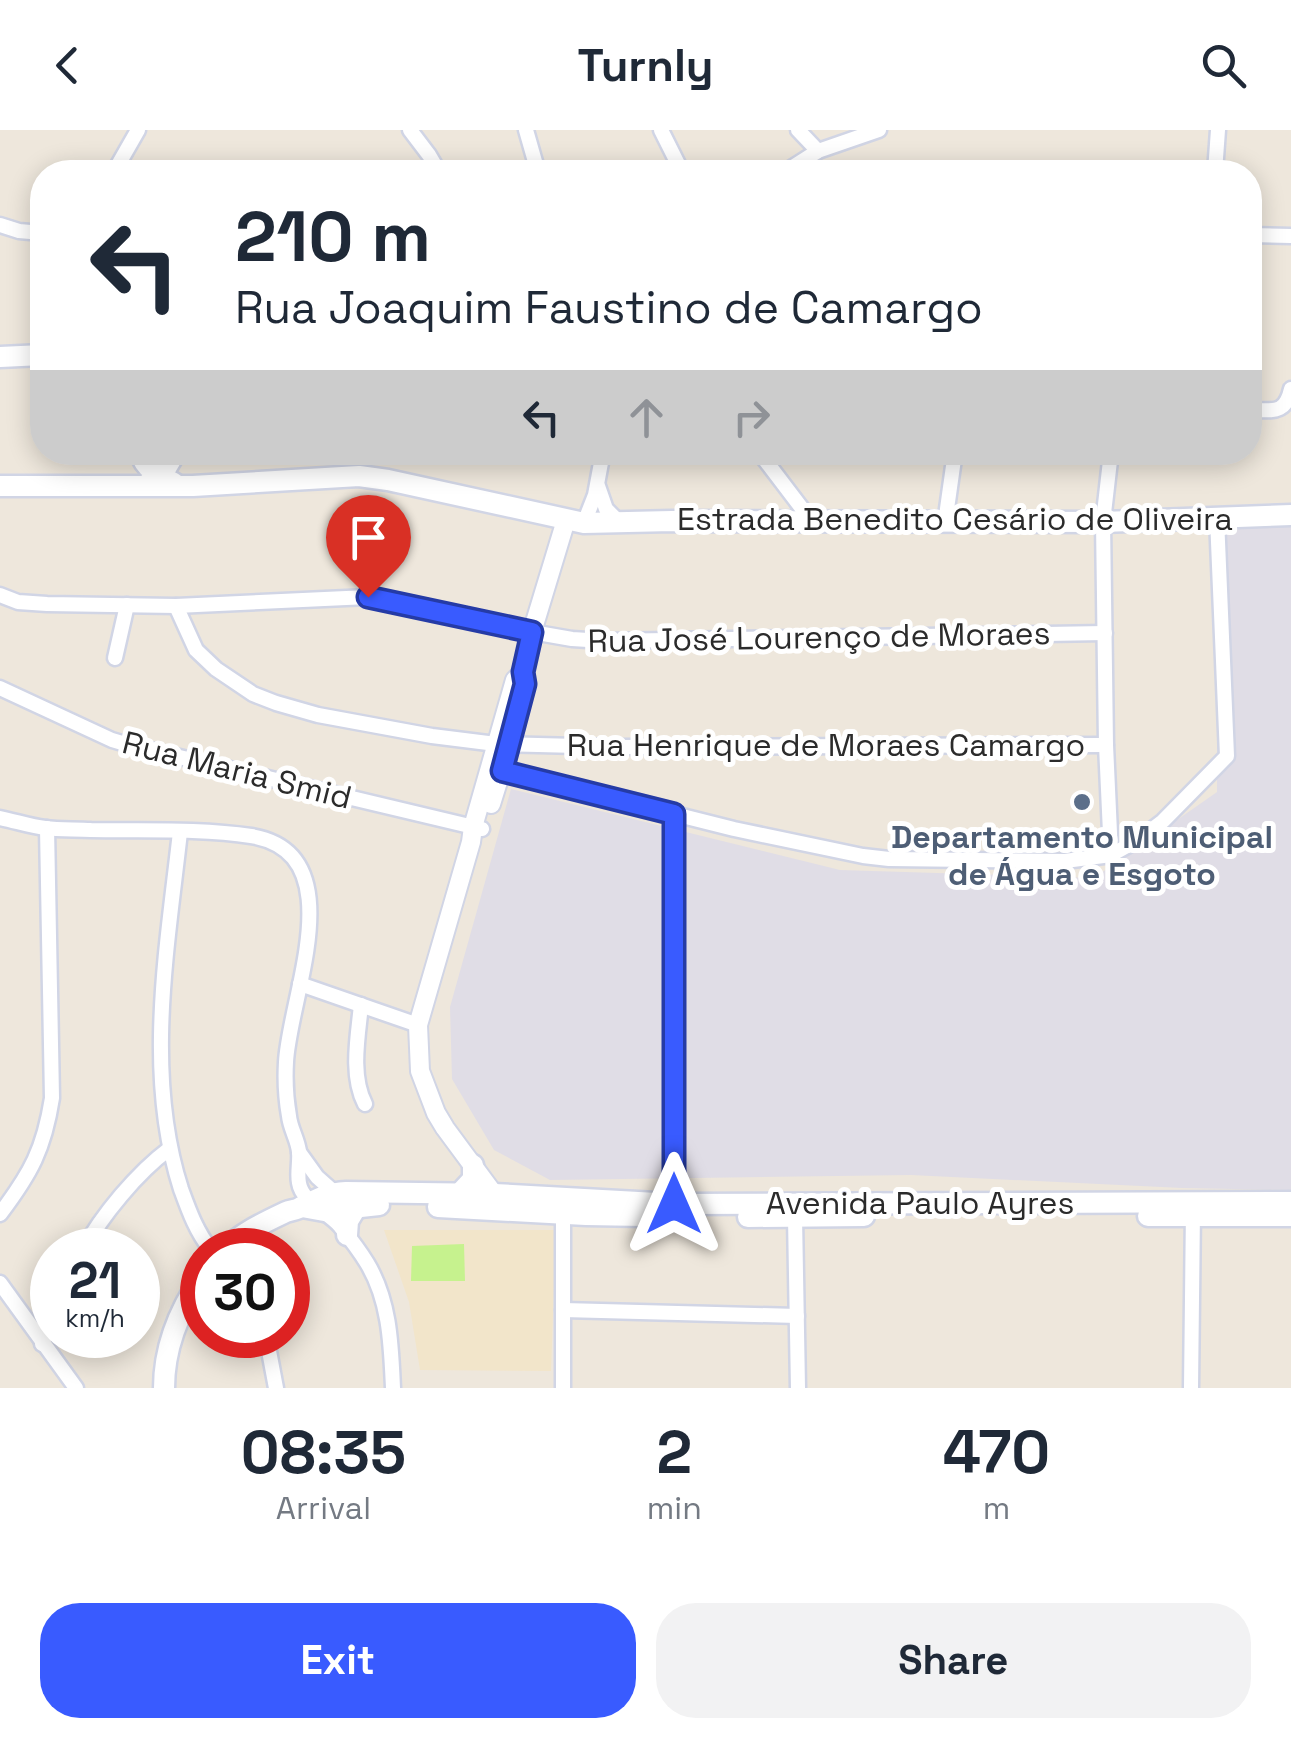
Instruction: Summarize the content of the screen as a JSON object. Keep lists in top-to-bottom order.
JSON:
{
  "streets": {
    "main road": ["Estrada Benedito Cesário de Oliveira", "Avenida Paulo Ayres"],
    "street": ["Rua José Lourenço de Moraes", "Rua Henrique de Moraes Camargo", "Rua Maria Smid"]
  },
  "crossings": [
    ["Rua José Lourenço de Moraes", "Rua Henrique de Moraes Camargo"]
  ],
  "places": ["Departamento Municipal de Água e Esgoto"],
  "page": {
    "header": "Turnly",
    "turn": ["210 m", "Rua Joaquim Faustino de Camargo"],
    "speed": "21 km/h",
    "limit": "30",
    "eta": [
      "08:35",
      "Arrival",
      "2",
      "min",
      "470",
      "m"
    ],
    "buttons": ["Exit", "Share"]
  }
}
